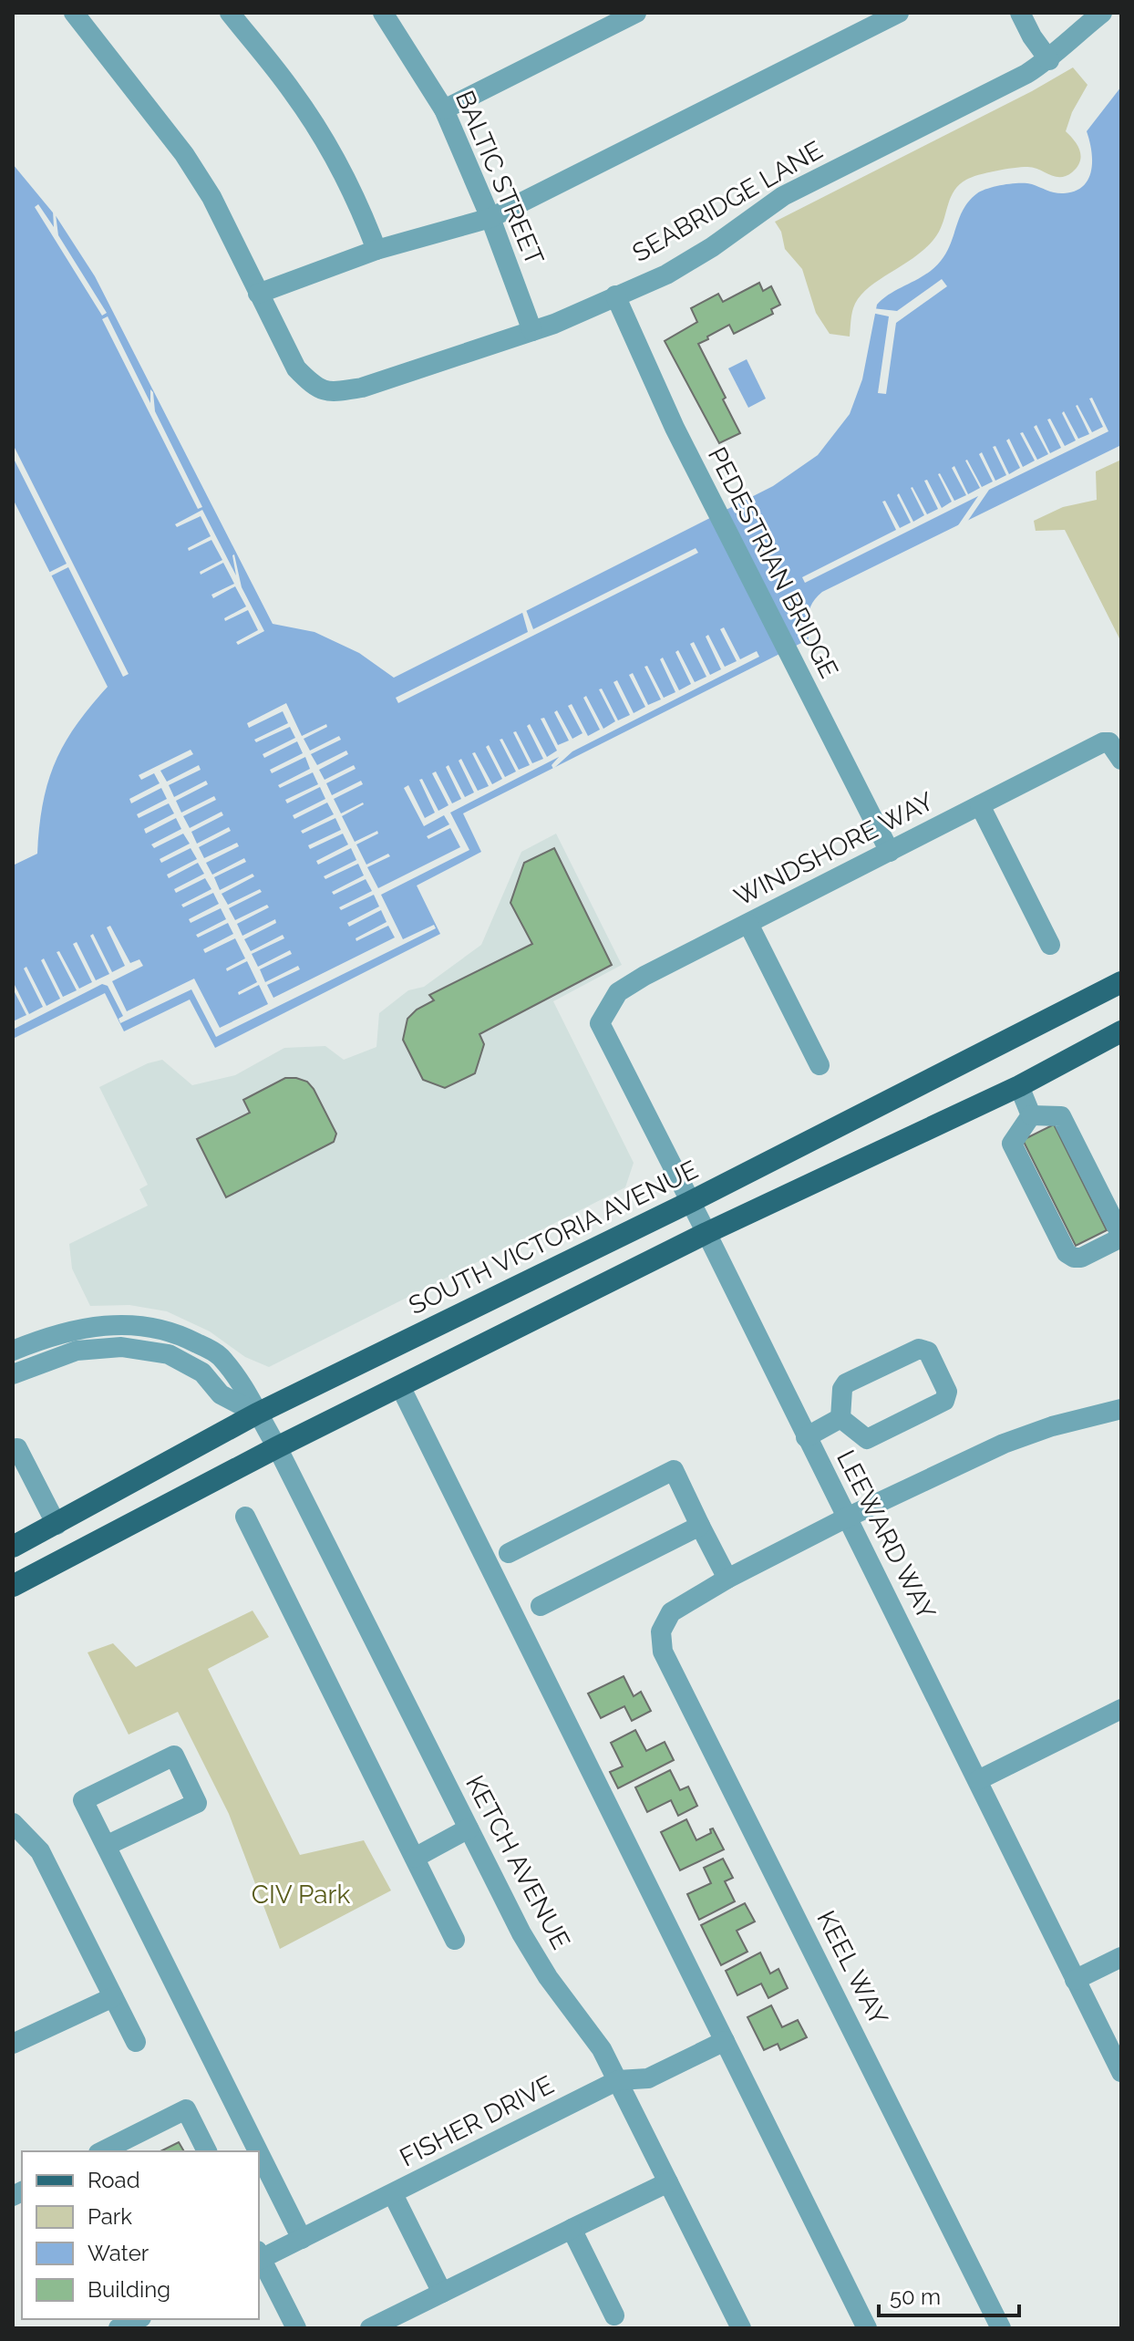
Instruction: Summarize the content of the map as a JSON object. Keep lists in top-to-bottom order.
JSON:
{
  "streets": {
    "main road": ["SOUTH VICTORIA AVENUE"],
    "street": [
      "BALTIC STREET",
      "SEABRIDGE LANE",
      "PEDESTRIAN BRIDGE",
      "WINDSHORE WAY",
      "LEEWARD WAY",
      "KETCH AVENUE",
      "KEEL WAY",
      "FISHER DRIVE"
    ]
  },
  "crossings": [
    ["BALTIC STREET", "SEABRIDGE LANE"],
    ["SEABRIDGE LANE", "PEDESTRIAN BRIDGE"],
    ["PEDESTRIAN BRIDGE", "WINDSHORE WAY"],
    ["WINDSHORE WAY", "LEEWARD WAY"],
    ["SOUTH VICTORIA AVENUE", "LEEWARD WAY"],
    ["SOUTH VICTORIA AVENUE", "KETCH AVENUE"],
    ["KETCH AVENUE", "FISHER DRIVE"]
  ],
  "parks": ["CIV Park"],
  "legend": [
    "Road",
    "Park",
    "Water",
    "Building"
  ],
  "scale_bar": "50 m"
}
